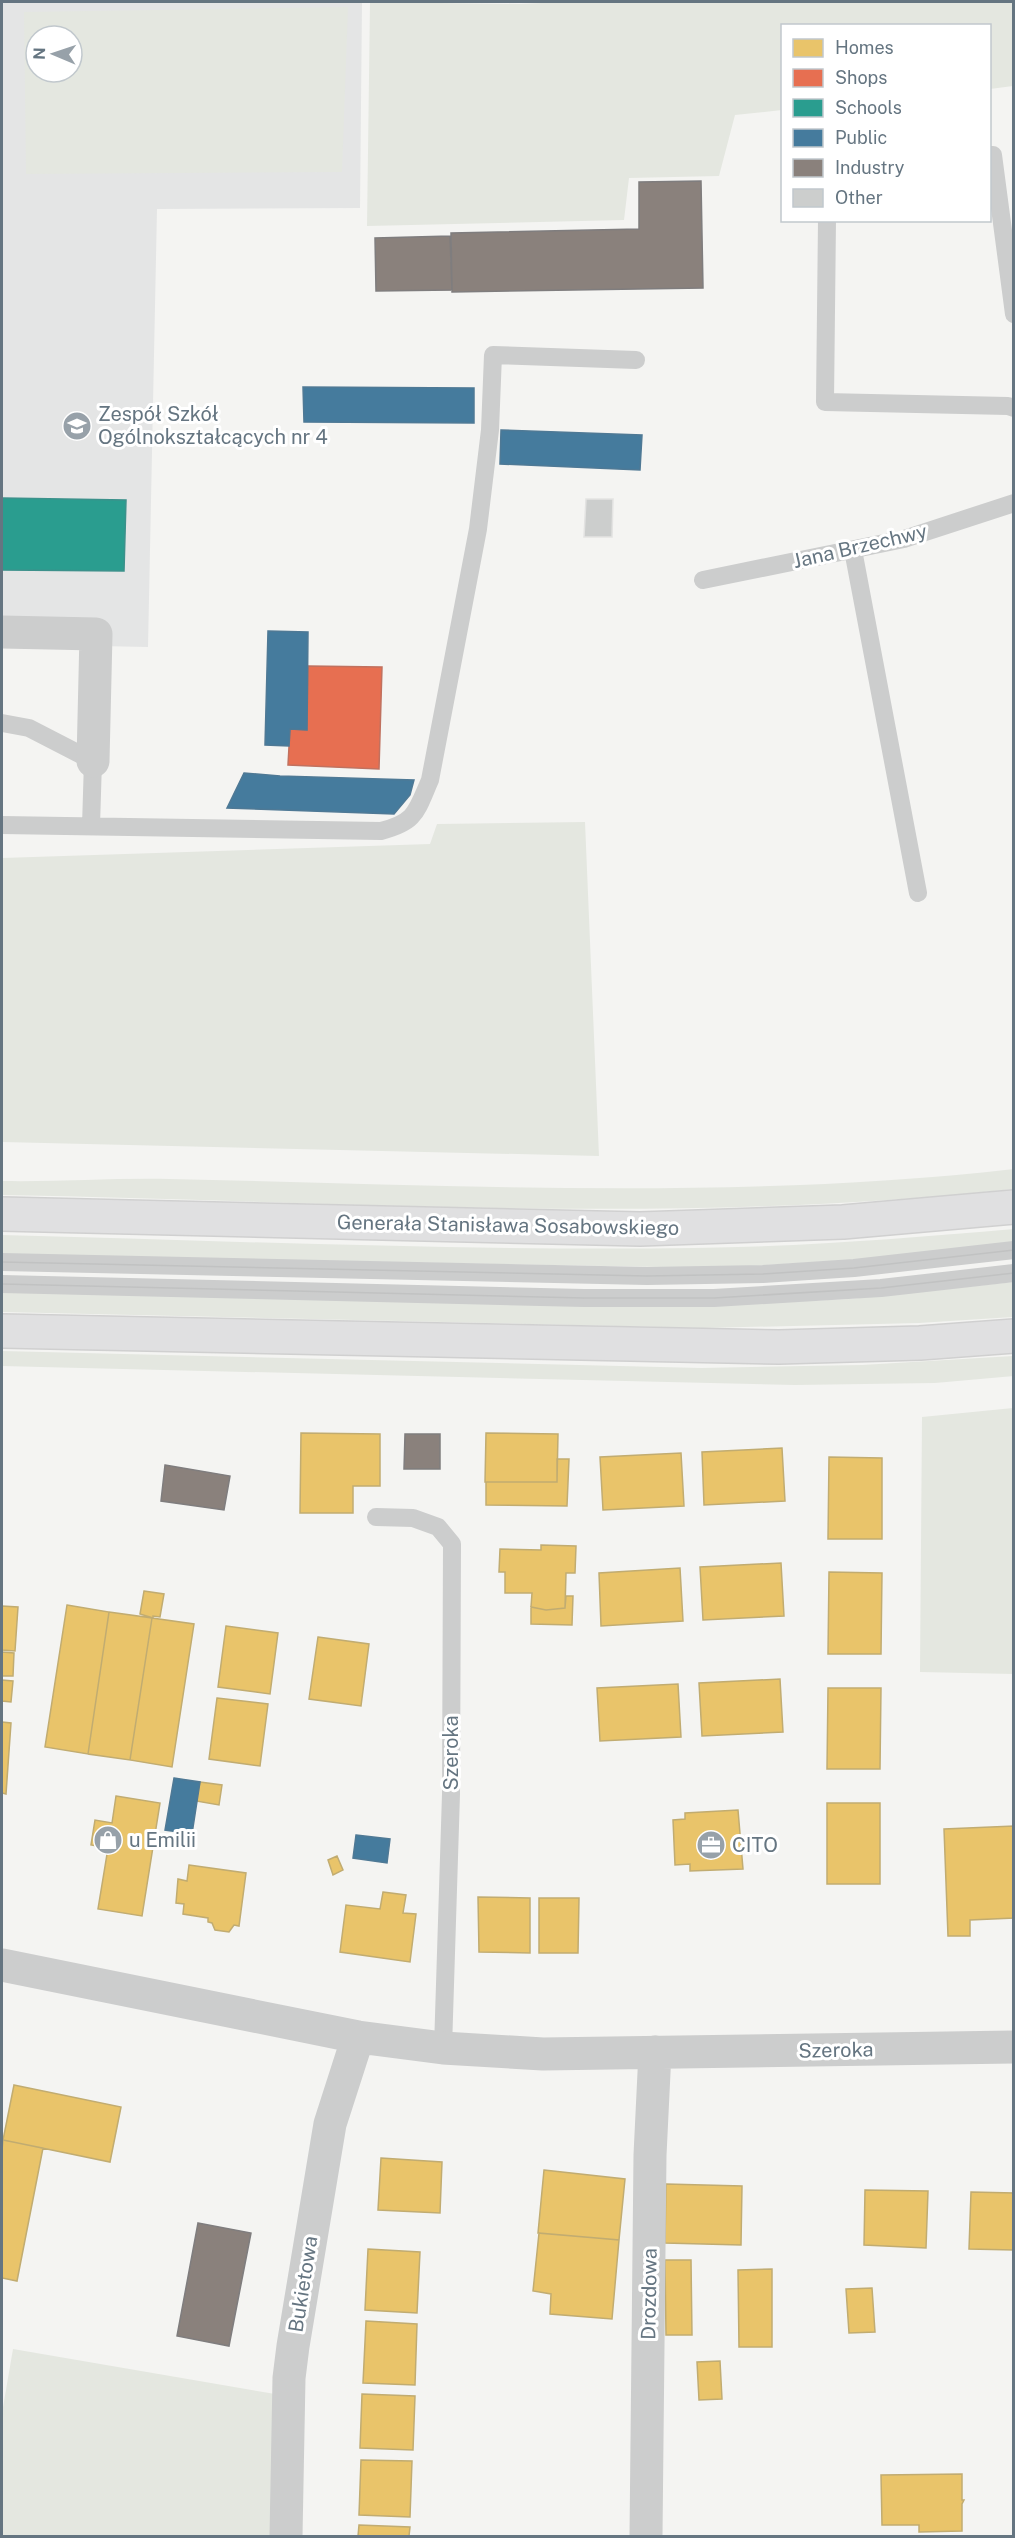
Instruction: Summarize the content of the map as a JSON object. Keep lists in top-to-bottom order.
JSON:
{
  "streets": {
    "main road": ["Generała Stanisława Sosabowskiego"],
    "street": ["Szeroka", "Bukietowa", "Drozdowa"],
    "lane": ["Jana Brzechwy"]
  },
  "crossings": [
    ["Szeroka", "Bukietowa"],
    ["Szeroka", "Drozdowa"]
  ],
  "places": {
    "school or university": ["Zespół Szkół Ogólnokształcących nr 4"],
    "shop": ["u Emilii"],
    "office": ["CITO"]
  },
  "legend": [
    "Homes",
    "Shops",
    "Schools",
    "Public",
    "Industry",
    "Other"
  ],
  "north": "left"
}
